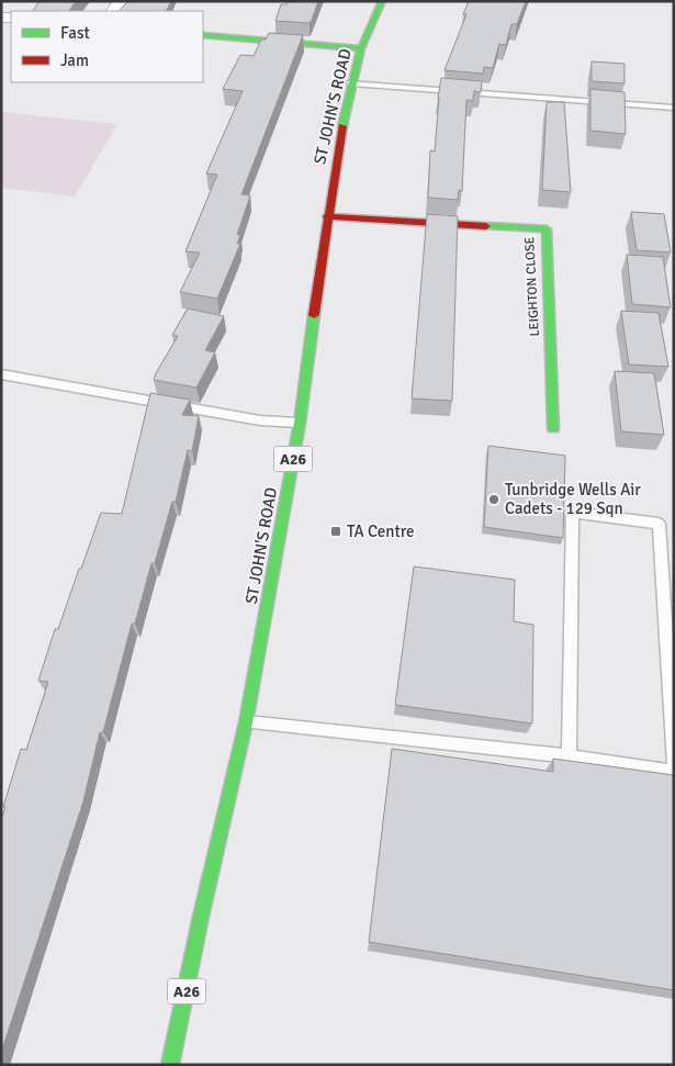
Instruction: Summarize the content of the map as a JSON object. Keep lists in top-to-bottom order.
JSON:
{
  "streets": {
    "main road": ["ST JOHN'S ROAD", "LEIGHTON CLOSE", "A26"]
  },
  "crossings": [
    ["ST JOHN'S ROAD", "LEIGHTON CLOSE"]
  ],
  "places": {
    "other": ["Tunbridge Wells Air Cadets - 129 Sqn"],
    "transit": ["TA Centre"]
  },
  "legend": ["Fast", "Jam"]
}
